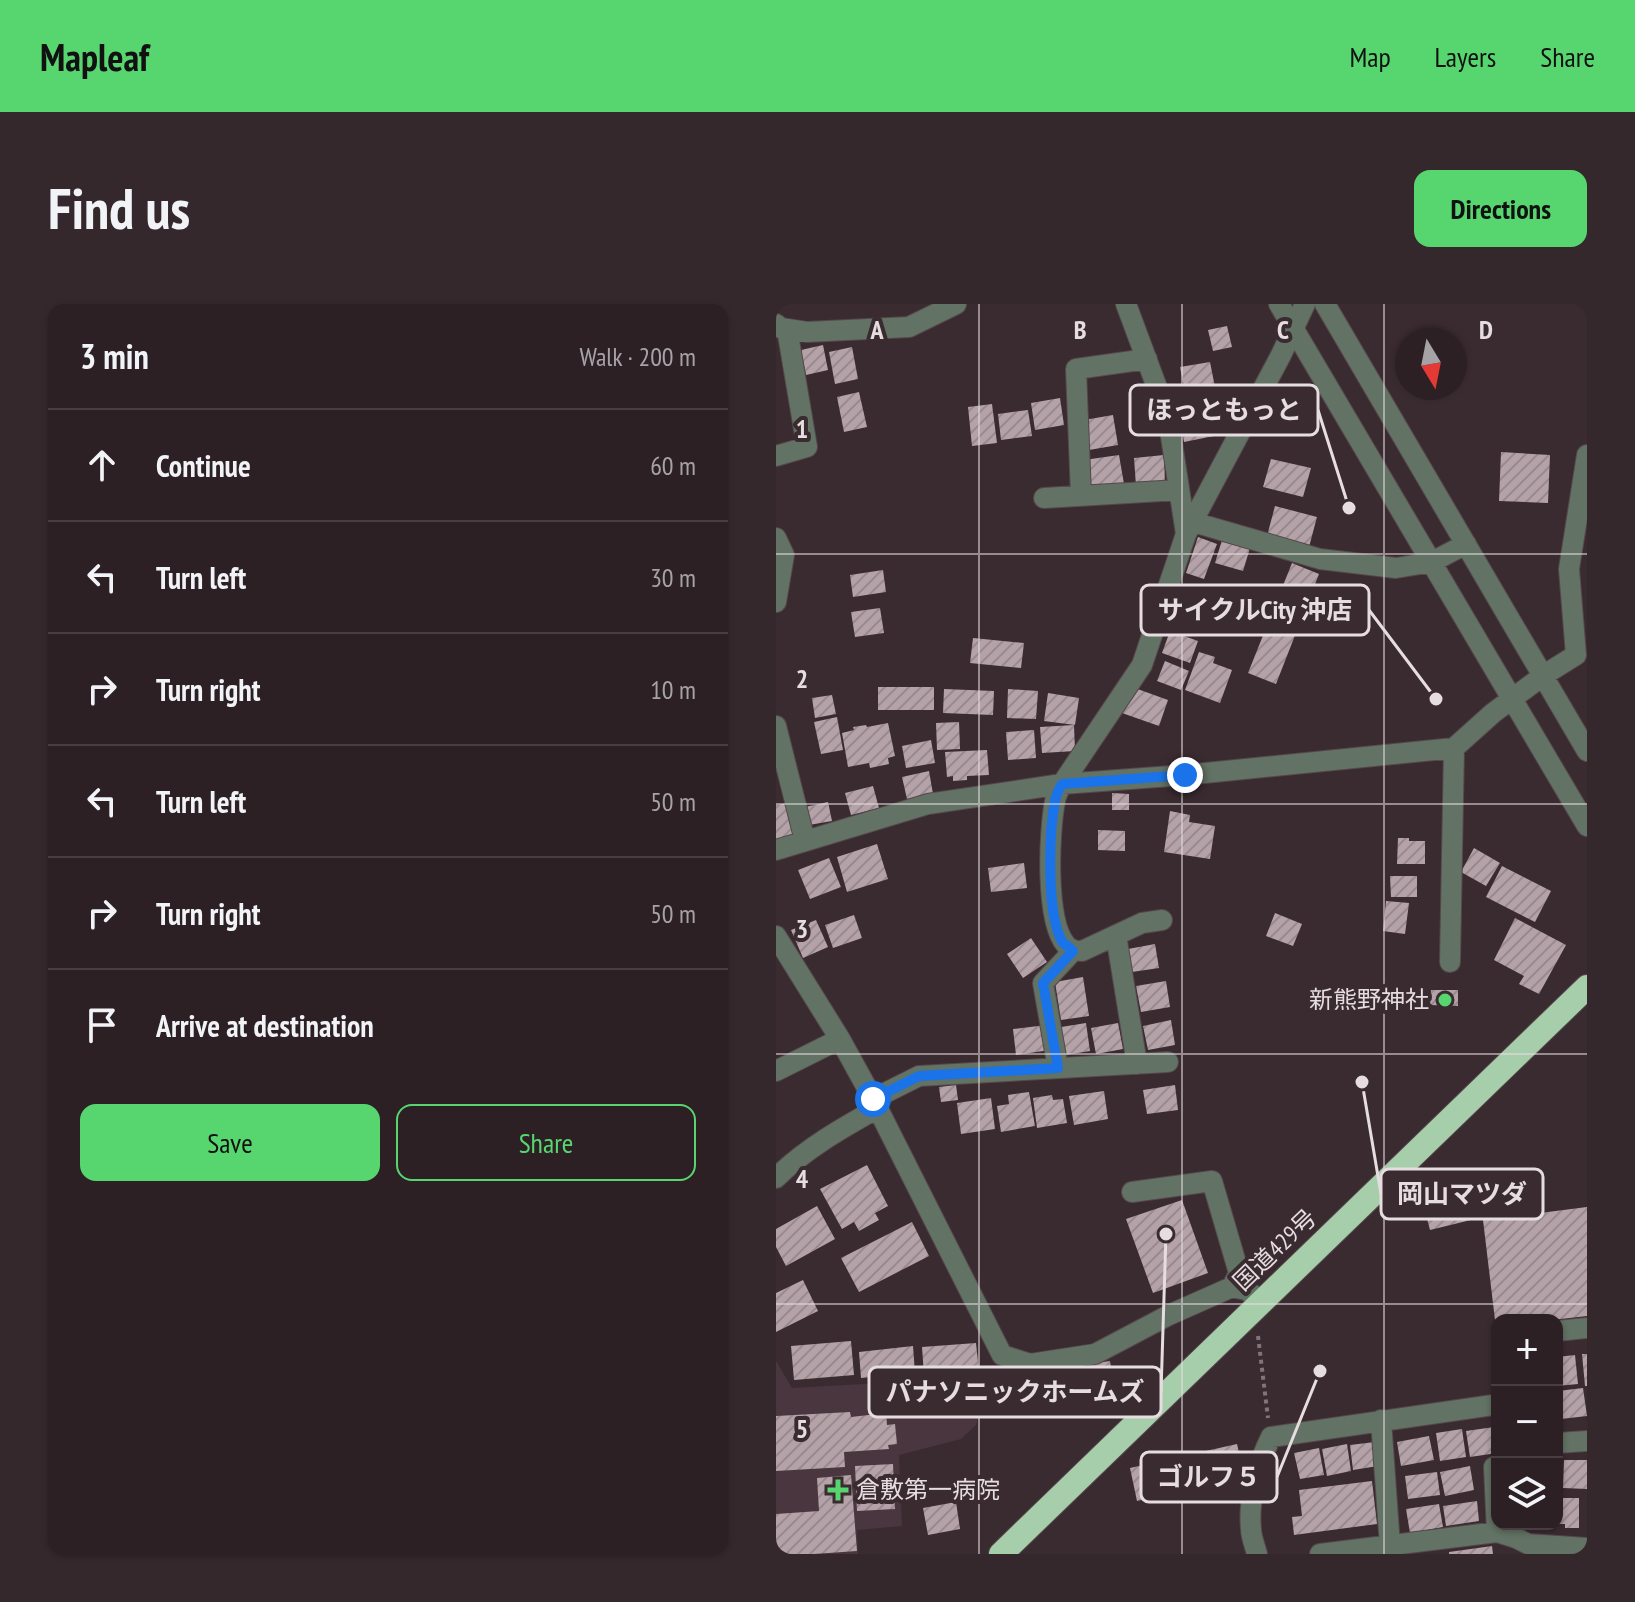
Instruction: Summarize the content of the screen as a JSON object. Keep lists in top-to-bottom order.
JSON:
{
  "streets": {
    "highway": ["国道429号"]
  },
  "places": {
    "other": [
      "ほっともっと",
      "サイクルCity 沖店",
      "新熊野神社",
      "岡山マツダ",
      "パナソニックホームズ",
      "ゴルフ５"
    ],
    "health": ["倉敷第一病院"]
  },
  "north": "bottom",
  "page": {
    "header": "Mapleaf",
    "nav": ["Map", "Layers", "Share"],
    "buttons": [
      "Directions",
      ["Save", "Share"]
    ],
    "title": "Find us",
    "heading": ["3 min", "Walk · 200 m"],
    "list": [
      ["Continue", "60 m"],
      ["Turn left", "30 m"],
      ["Turn right", "10 m"],
      ["Turn left", "50 m"],
      ["Turn right", "50 m"],
      "Arrive at destination"
    ],
    "map_buttons": ["+", "−"]
  },
  "grid": {
    "columns": [
      "A",
      "B",
      "C",
      "D"
    ],
    "rows": [
      "1",
      "2",
      "3",
      "4",
      "5"
    ]
  }
}
